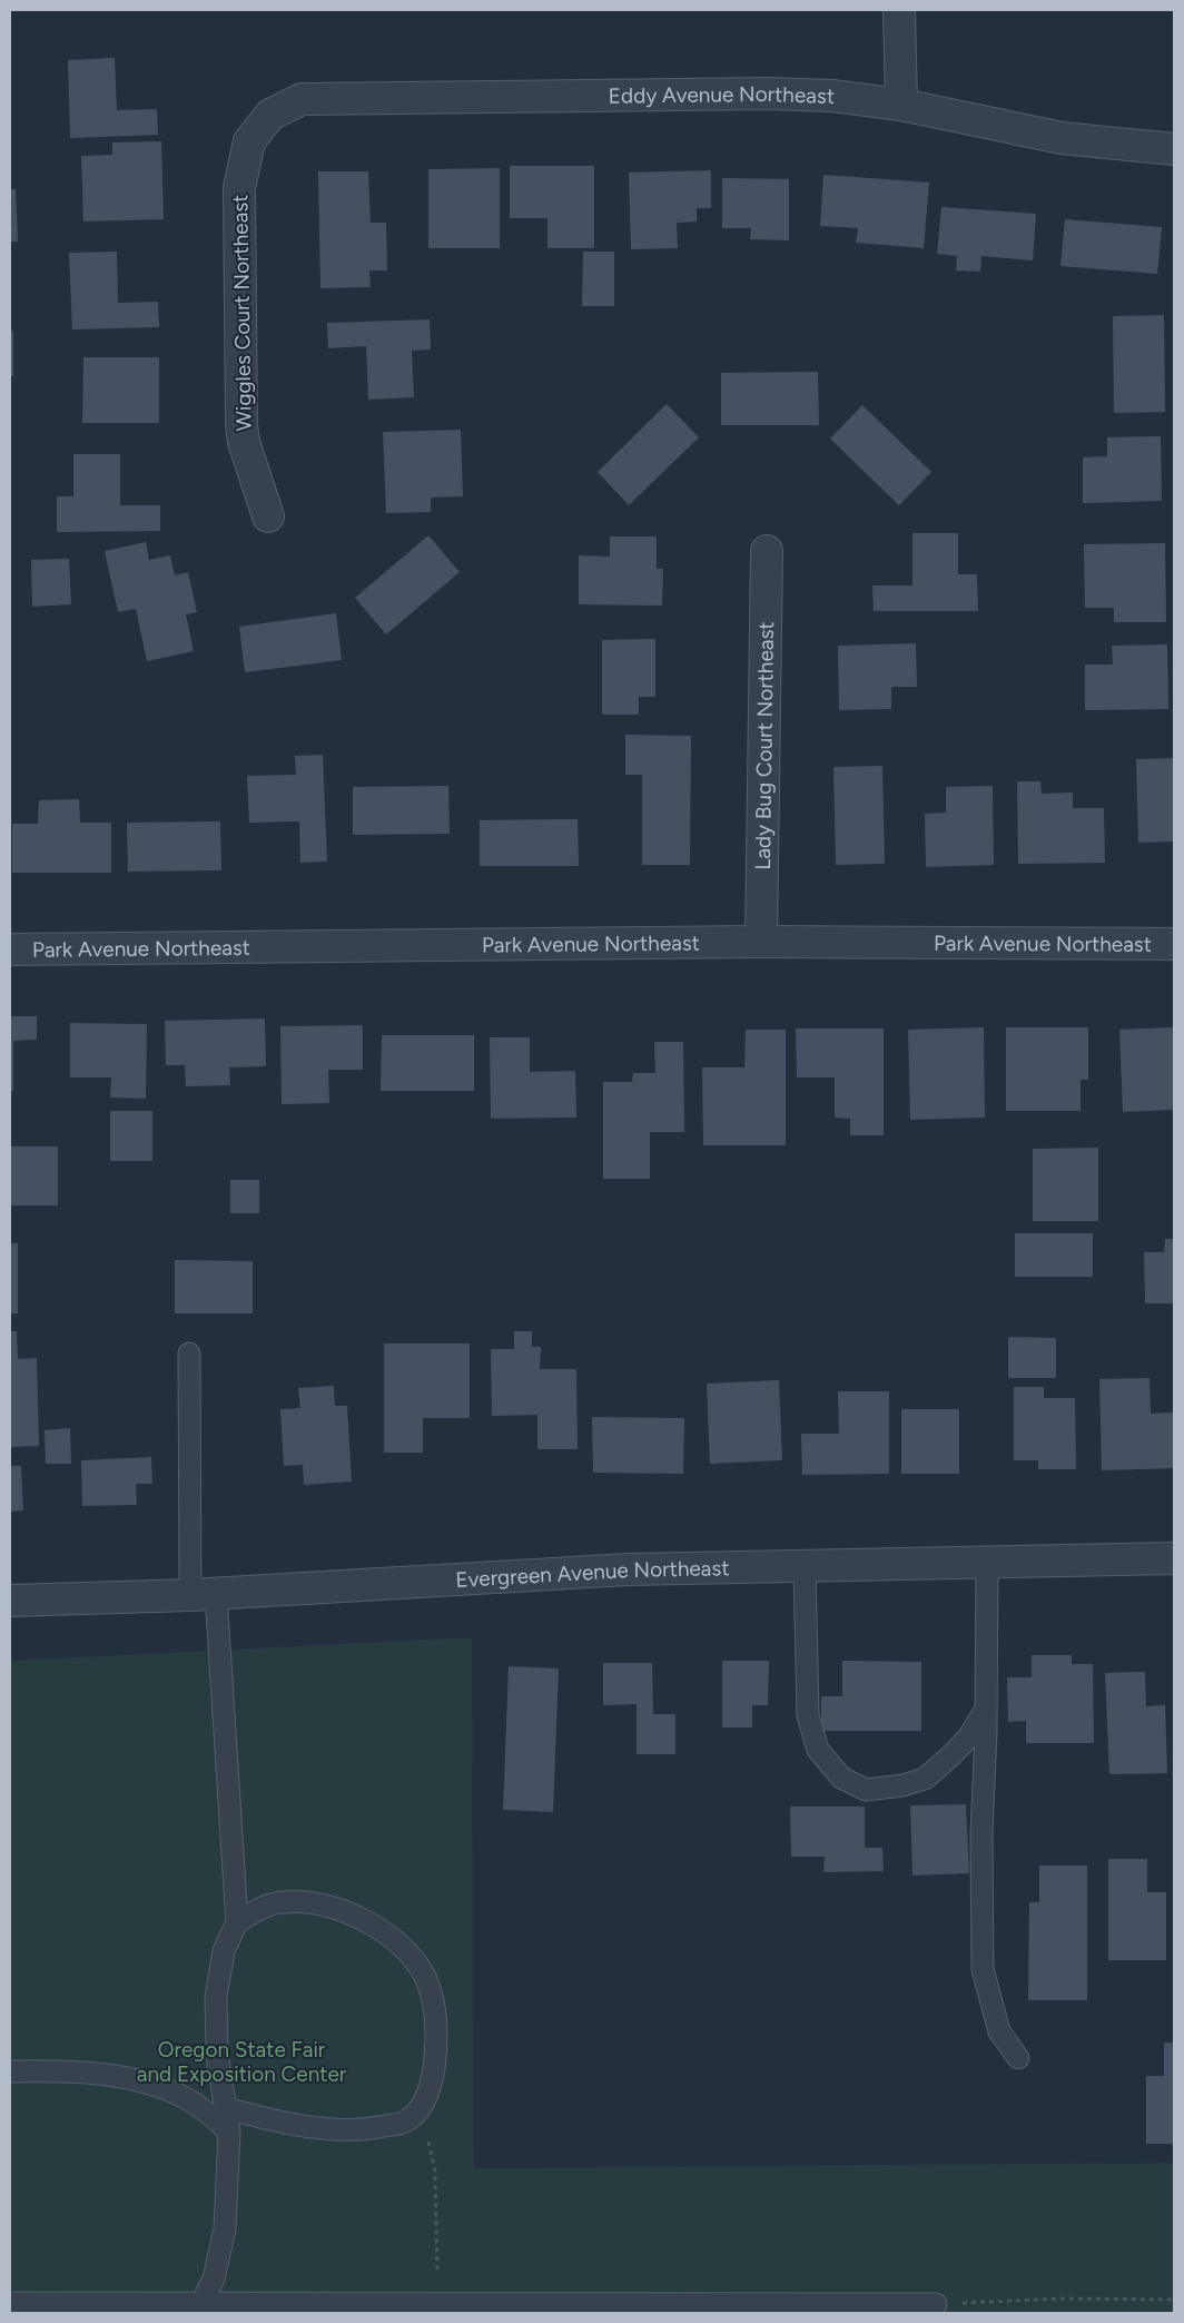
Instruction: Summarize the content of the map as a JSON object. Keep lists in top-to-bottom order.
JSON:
{
  "streets": {
    "street": [
      "Eddy Avenue Northeast",
      "Wiggles Court Northeast",
      "Lady Bug Court Northeast",
      "Park Avenue Northeast",
      "Evergreen Avenue Northeast"
    ]
  },
  "crossings": [
    ["Eddy Avenue Northeast", "Wiggles Court Northeast"],
    ["Lady Bug Court Northeast", "Park Avenue Northeast"]
  ],
  "parks": ["Oregon State Fair and Exposition Center"]
}
